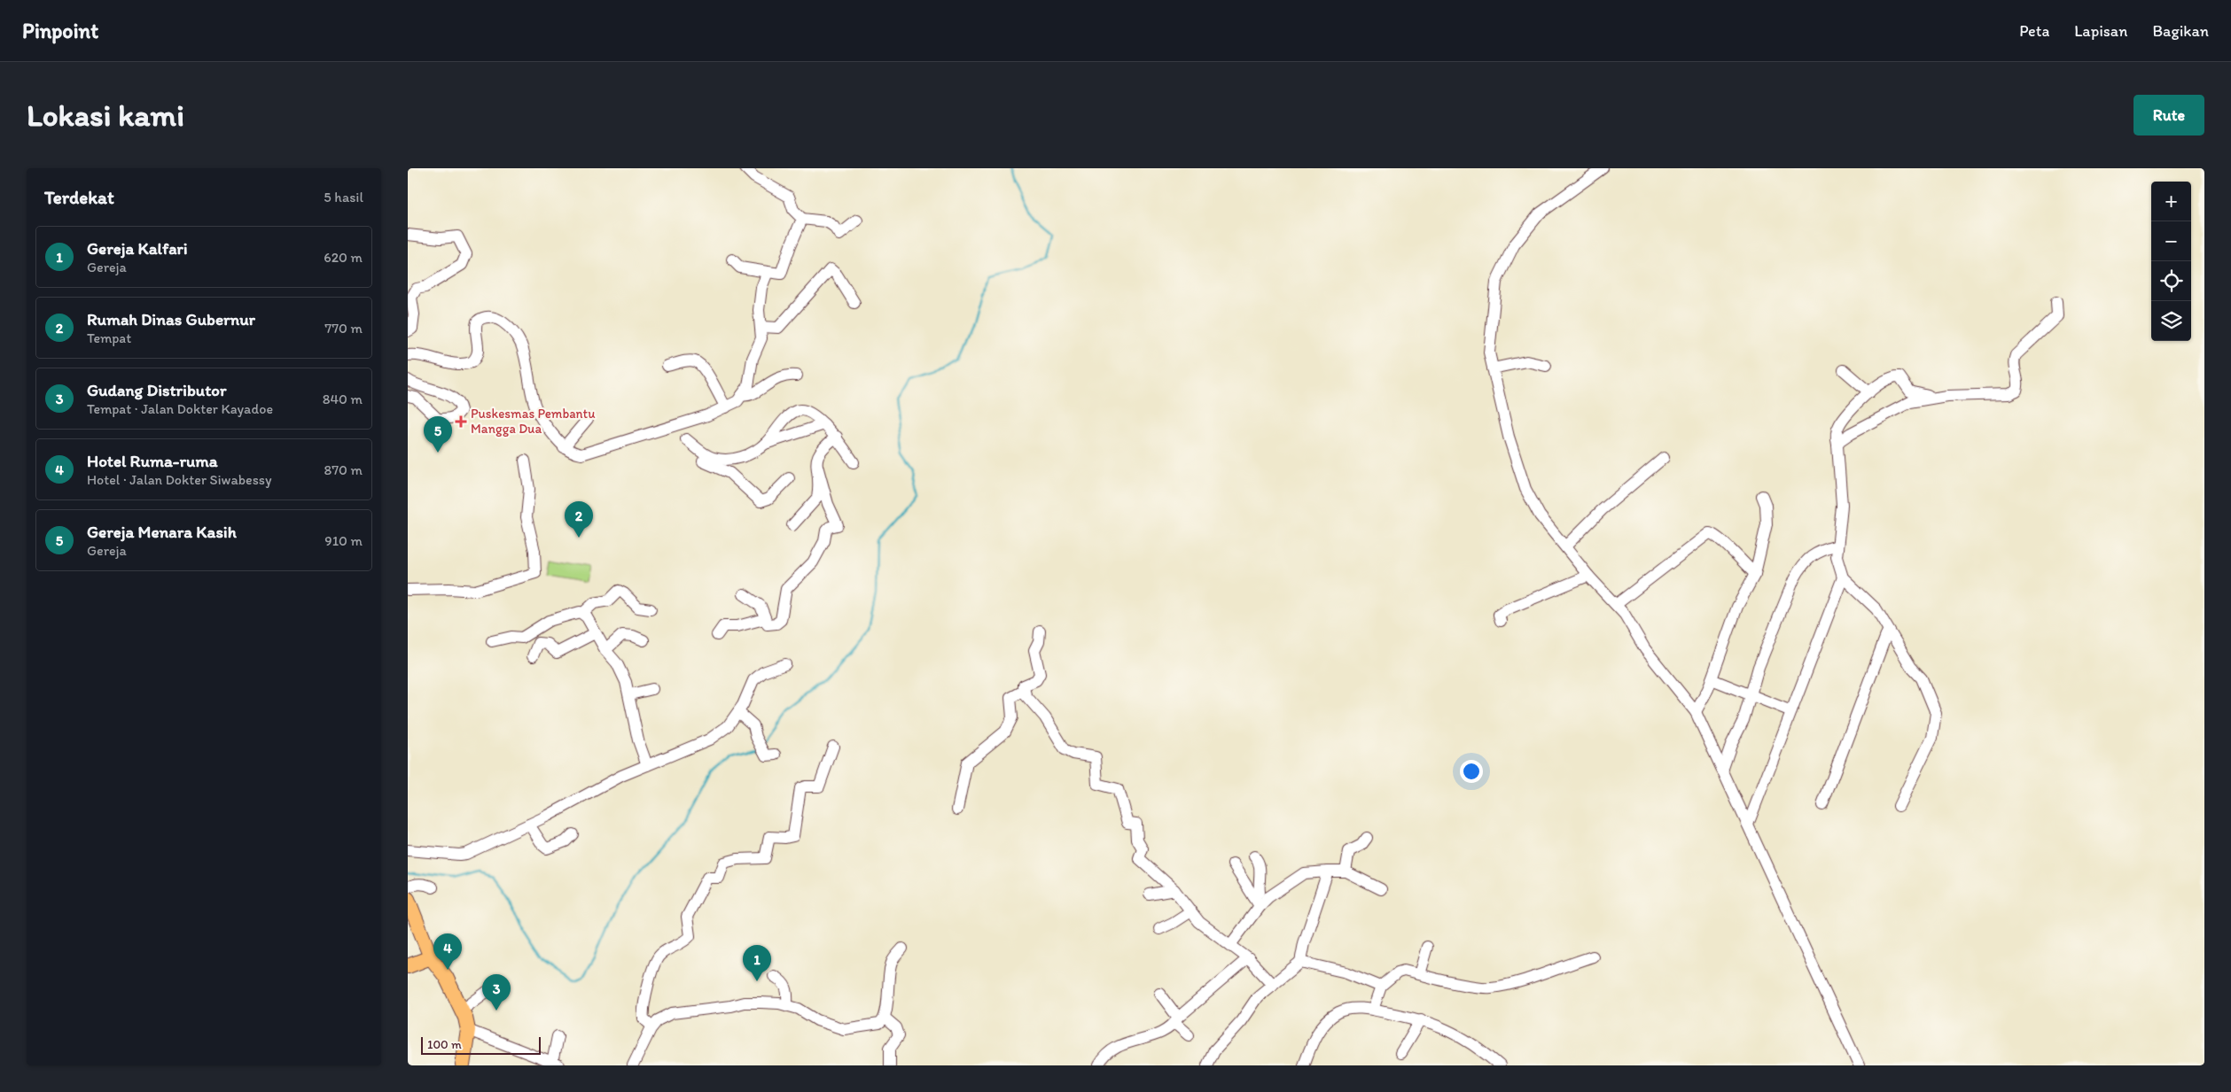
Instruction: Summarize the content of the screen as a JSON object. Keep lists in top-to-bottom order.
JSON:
{
  "places": {
    "health": ["Puskesmas Pembantu Mangga Dua"]
  },
  "scale_bar": "100 m",
  "page": {
    "header": "Pinpoint",
    "nav": ["Peta", "Lapisan", "Bagikan"],
    "buttons": "Rute",
    "title": "Lokasi kami",
    "heading": ["Terdekat", "5 hasil"],
    "map_buttons": ["+", "−"],
    "list": [
      {
        "mark": "1",
        "name": "Gereja Kalfari",
        "note": "Gereja",
        "value": "620 m"
      },
      {
        "mark": "2",
        "name": "Rumah Dinas Gubernur",
        "note": "Tempat",
        "value": "770 m"
      },
      {
        "mark": "3",
        "name": "Gudang Distributor",
        "note": "Tempat · Jalan Dokter Kayadoe",
        "value": "840 m"
      },
      {
        "mark": "4",
        "name": "Hotel Ruma-ruma",
        "note": "Hotel · Jalan Dokter Siwabessy",
        "value": "870 m"
      },
      {
        "mark": "5",
        "name": "Gereja Menara Kasih",
        "note": "Gereja",
        "value": "910 m"
      }
    ],
    "pins": [
      "5",
      "2",
      "4",
      "1",
      "3"
    ],
    "scale": "100 m"
  }
}
